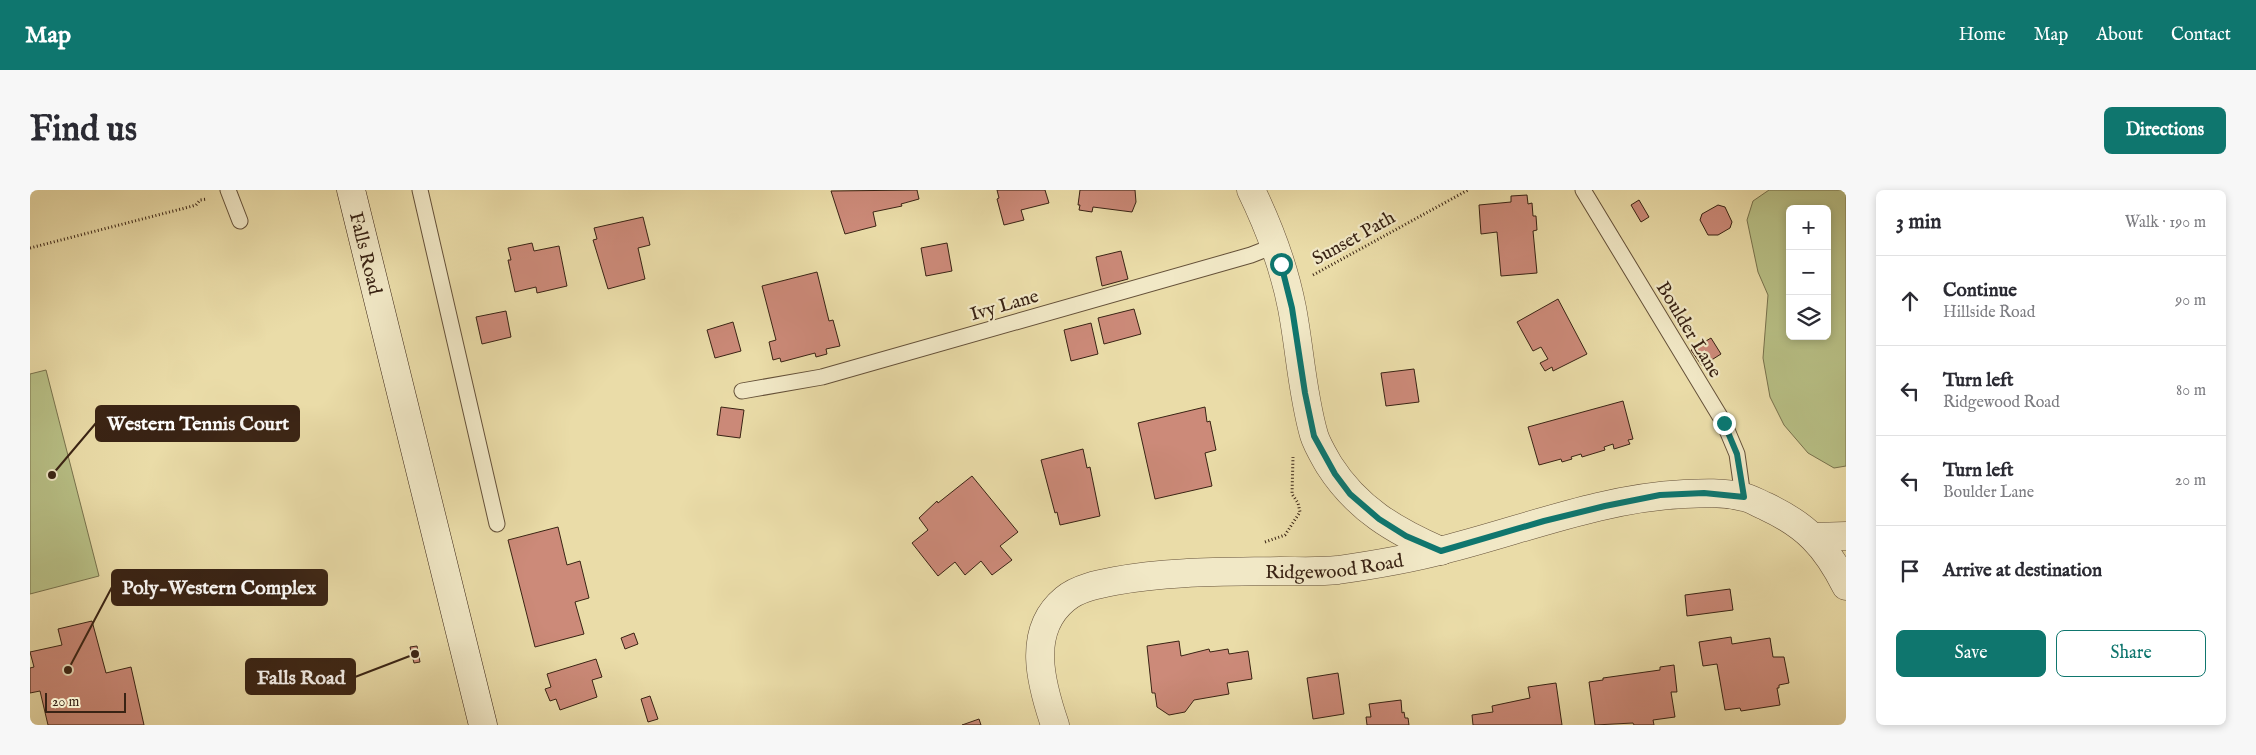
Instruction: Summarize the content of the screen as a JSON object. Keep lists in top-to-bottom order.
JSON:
{
  "streets": {
    "street": ["Falls Road", "Ridgewood Road"],
    "lane": ["Ivy Lane", "Boulder Lane"],
    "path": ["Sunset Path"]
  },
  "crossings": [
    ["Boulder Lane", "Ridgewood Road"]
  ],
  "places": ["Western Tennis Court", "Falls Road", "Poly-Western Complex"],
  "scale_bar": "20 m",
  "page": {
    "header": "Map",
    "nav": [
      "Home",
      "Map",
      "About",
      "Contact"
    ],
    "buttons": [
      "Directions",
      ["Save", "Share"]
    ],
    "title": "Find us",
    "heading": ["3 min", "Walk · 190 m"],
    "map_buttons": ["+", "−"],
    "list": [
      ["Continue", "Hillside Road", "90 m"],
      ["Turn left", "Ridgewood Road", "80 m"],
      ["Turn left", "Boulder Lane", "20 m"],
      "Arrive at destination"
    ],
    "scale": "20 m"
  }
}
